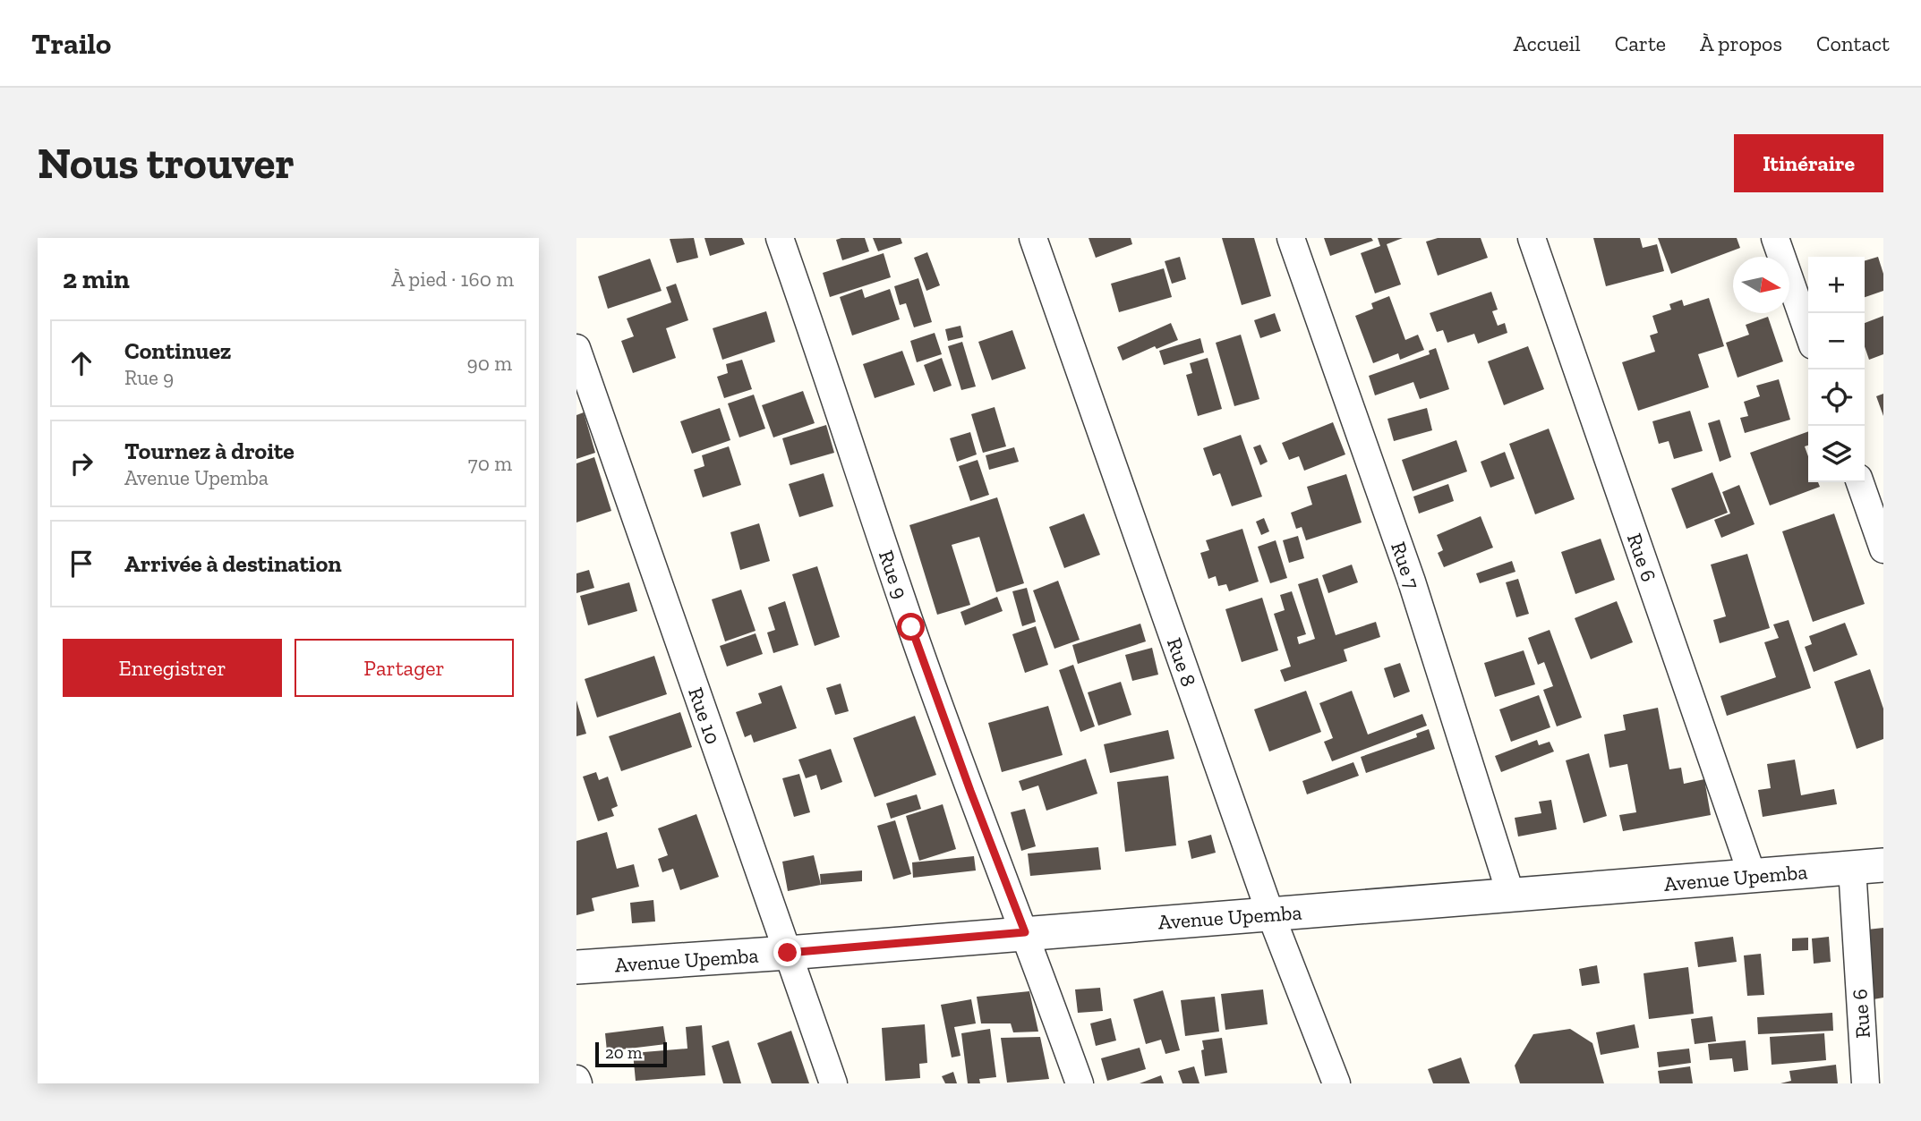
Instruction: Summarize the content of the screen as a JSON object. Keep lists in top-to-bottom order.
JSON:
{
  "streets": {
    "street": [
      "Rue 6",
      "Rue 7",
      "Rue 9",
      "Rue 8",
      "Rue 10",
      "Avenue Upemba"
    ]
  },
  "crossings": [
    ["Rue 6", "Avenue Upemba"],
    ["Rue 7", "Avenue Upemba"],
    ["Rue 9", "Avenue Upemba"],
    ["Rue 8", "Avenue Upemba"],
    ["Rue 10", "Avenue Upemba"]
  ],
  "scale_bar": "20 m",
  "north": "right",
  "page": {
    "header": "Trailo",
    "nav": [
      "Accueil",
      "Carte",
      "À propos",
      "Contact"
    ],
    "buttons": [
      "Itinéraire",
      ["Enregistrer", "Partager"]
    ],
    "title": "Nous trouver",
    "heading": ["2 min", "À pied · 160 m"],
    "map_buttons": ["+", "−"],
    "list": [
      ["Continuez", "Rue 9", "90 m"],
      ["Tournez à droite", "Avenue Upemba", "70 m"],
      "Arrivée à destination"
    ],
    "scale": "20 m"
  }
}
